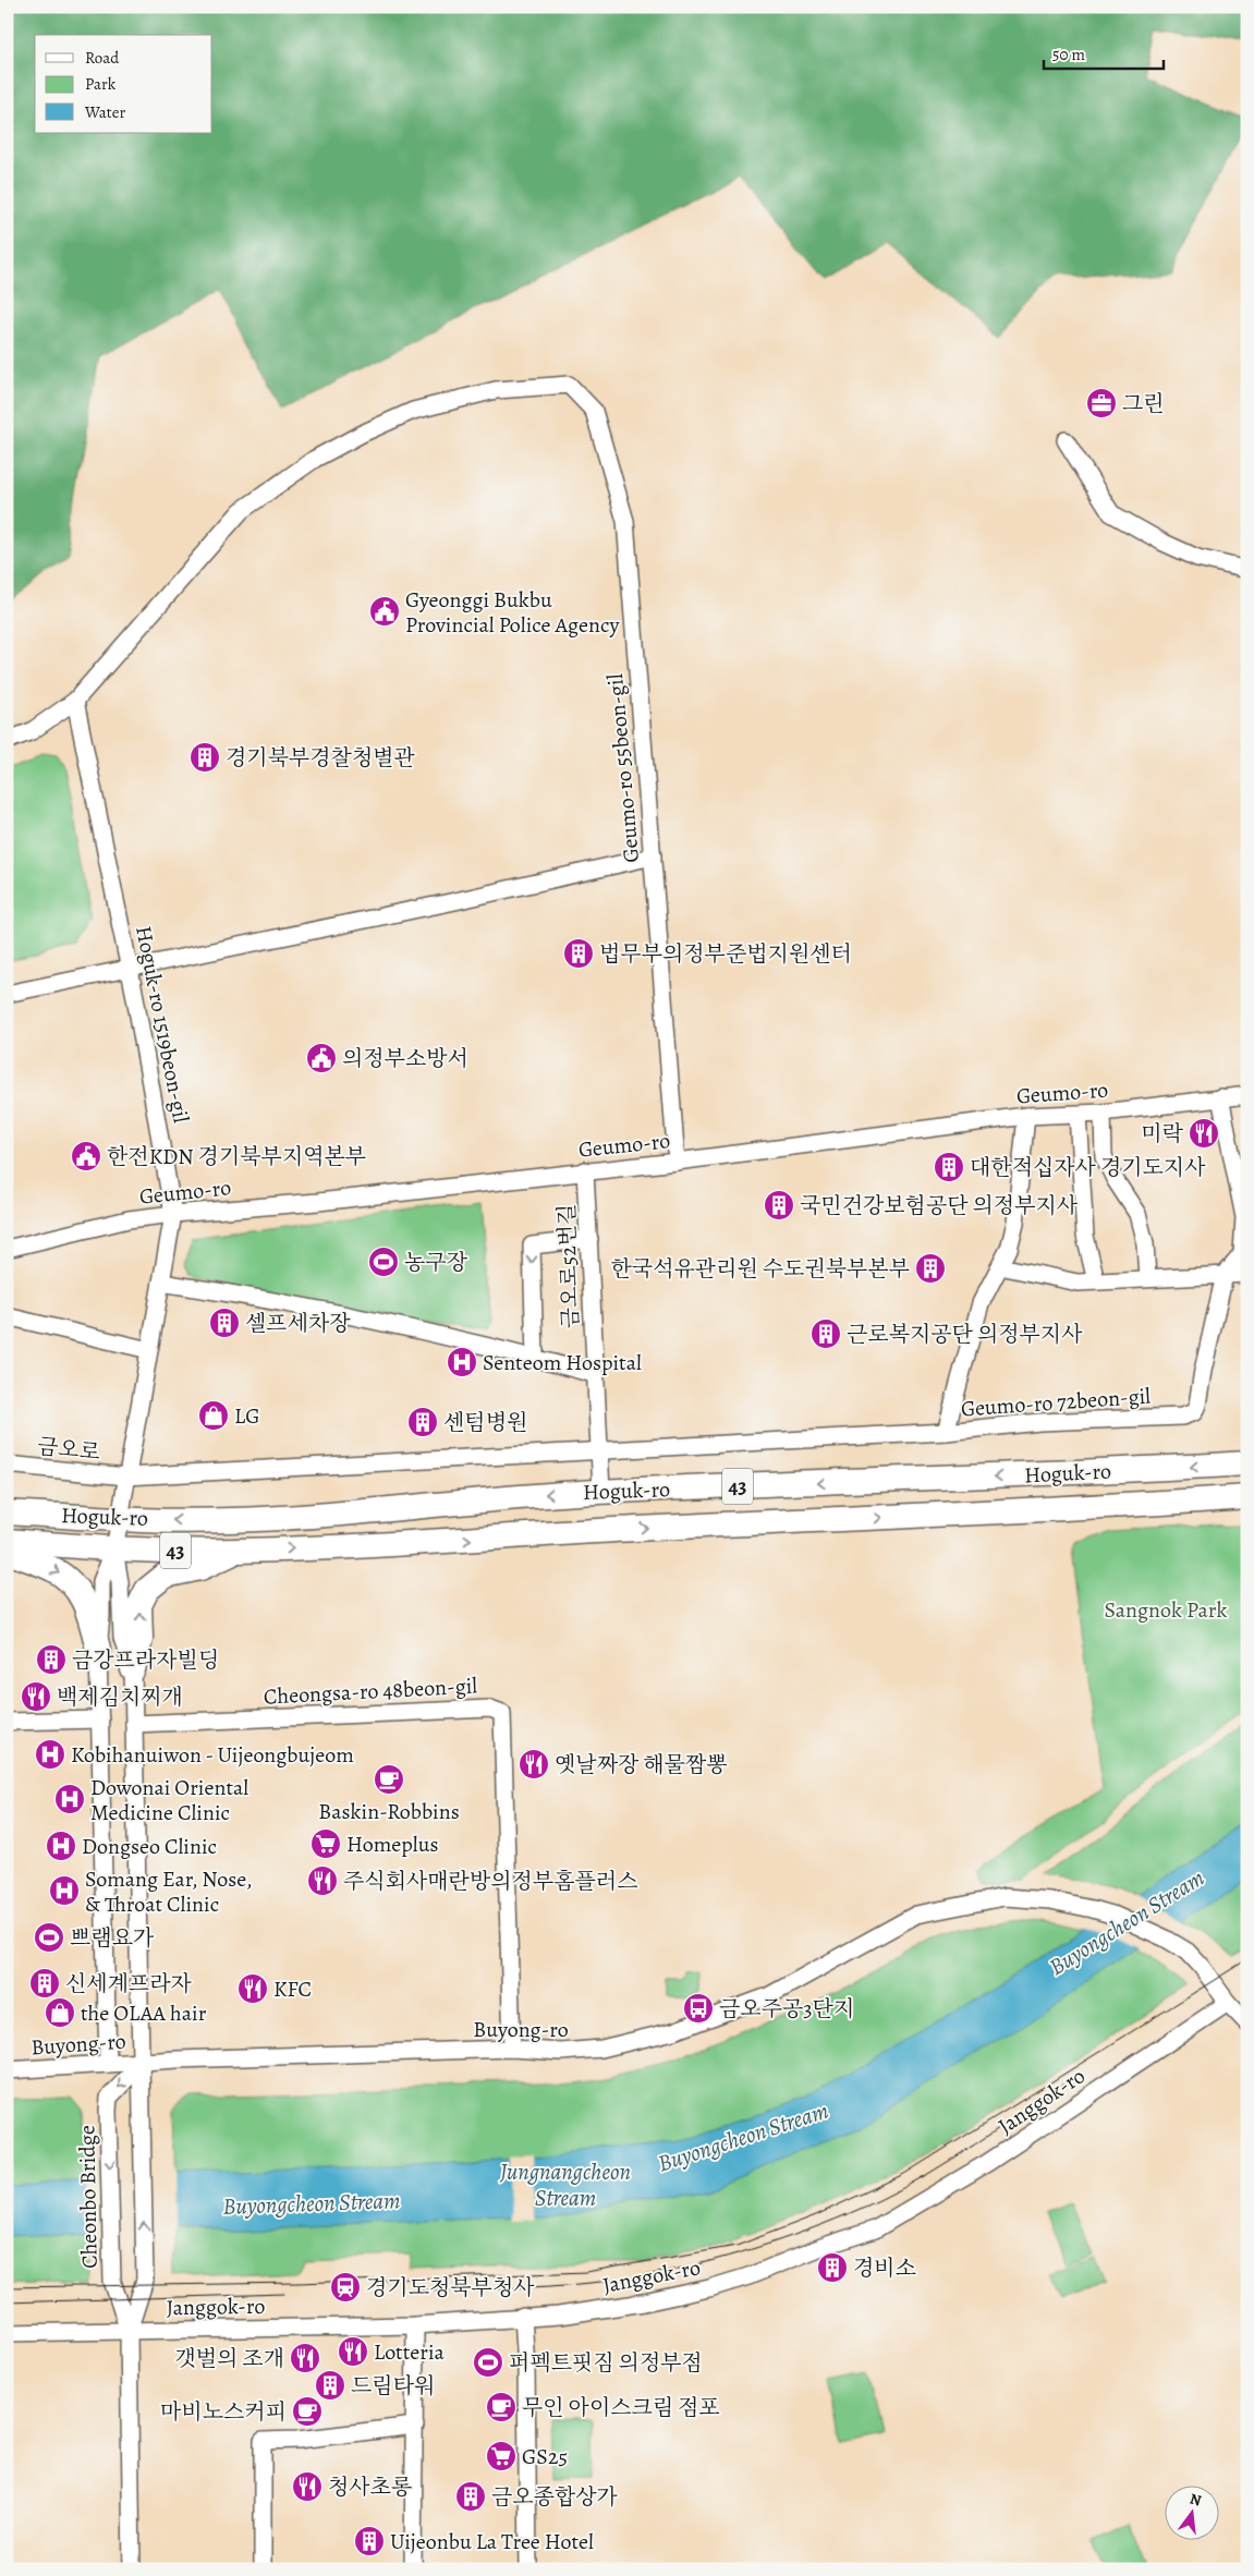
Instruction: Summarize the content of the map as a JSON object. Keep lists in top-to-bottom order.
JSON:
{
  "streets": {
    "main road": ["Hoguk-ro", "43"],
    "street": [
      "Geumo-ro 55beon-gil",
      "Hoguk-ro 1519beon-gil",
      "Geumo-ro",
      "금오로52번길",
      "Geumo-ro 72beon-gil",
      "금오로",
      "Cheongsa-ro 48beon-gil",
      "Buyong-ro",
      "Janggok-ro",
      "Cheonbo Bridge"
    ]
  },
  "crossings": [
    ["Geumo-ro 55beon-gil", "Hoguk-ro 1519beon-gil"],
    ["Geumo-ro 55beon-gil", "Geumo-ro"],
    ["Hoguk-ro 1519beon-gil", "Geumo-ro"],
    ["Hoguk-ro 1519beon-gil", "금오로"],
    ["Hoguk-ro 1519beon-gil", "Hoguk-ro"],
    ["Geumo-ro", "금오로52번길"],
    ["Geumo-ro", "Geumo-ro 72beon-gil"],
    ["금오로52번길", "금오로"],
    ["금오로52번길", "Hoguk-ro"],
    ["Geumo-ro 72beon-gil", "금오로"],
    ["Cheongsa-ro 48beon-gil", "Buyong-ro"],
    ["Buyong-ro", "Janggok-ro"],
    ["Buyong-ro", "Cheonbo Bridge"],
    ["Janggok-ro", "Cheonbo Bridge"]
  ],
  "water": ["Buyongcheon Stream", "Jungnangcheon Stream"],
  "parks": ["Sangnok Park"],
  "places": {
    "office": ["그린"],
    "public building": ["Gyeonggi Bukbu Provincial Police Agency", "의정부소방서", "한전KDN 경기북부지역본부"],
    "building": [
      "경기북부경찰청별관",
      "법무부의정부준법지원센터",
      "대한적십자사 경기도지사",
      "국민건강보험공단 의정부지사",
      "한국석유관리원 수도권북부본부",
      "셀프세차장",
      "근로복지공단 의정부지사",
      "센텀병원",
      "금강프라자빌딩",
      "신세계프라자",
      "경비소",
      "드림타워",
      "금오종합상가",
      "Uijeonbu La Tree Hotel"
    ],
    "restaurant": [
      "미락",
      "백제김치찌개",
      "옛날짜장 해물짬뽕",
      "주식회사매란방의정부홈플러스",
      "KFC",
      "Lotteria",
      "갯벌의 조개",
      "청사초롱"
    ],
    "sports": ["농구장", "쁘램요가", "퍼펙트핏짐 의정부점"],
    "hospital": [
      "Senteom Hospital",
      "Kobihanuiwon - Uijeongbujeom",
      "Dowonai Oriental Medicine Clinic",
      "Dongseo Clinic",
      "Somang Ear, Nose, & Throat Clinic"
    ],
    "shop": ["LG", "the OLAA hair"],
    "cafe": ["Baskin-Robbins", "무인 아이스크림 점포", "마비노스커피"],
    "supermarket": ["Homeplus", "GS25"],
    "bus stop": ["금오주공3단지"],
    "station": ["경기도청북부청사"]
  },
  "legend": ["Road", "Park", "Water"],
  "scale_bar": "50 m",
  "north": "top"
}
